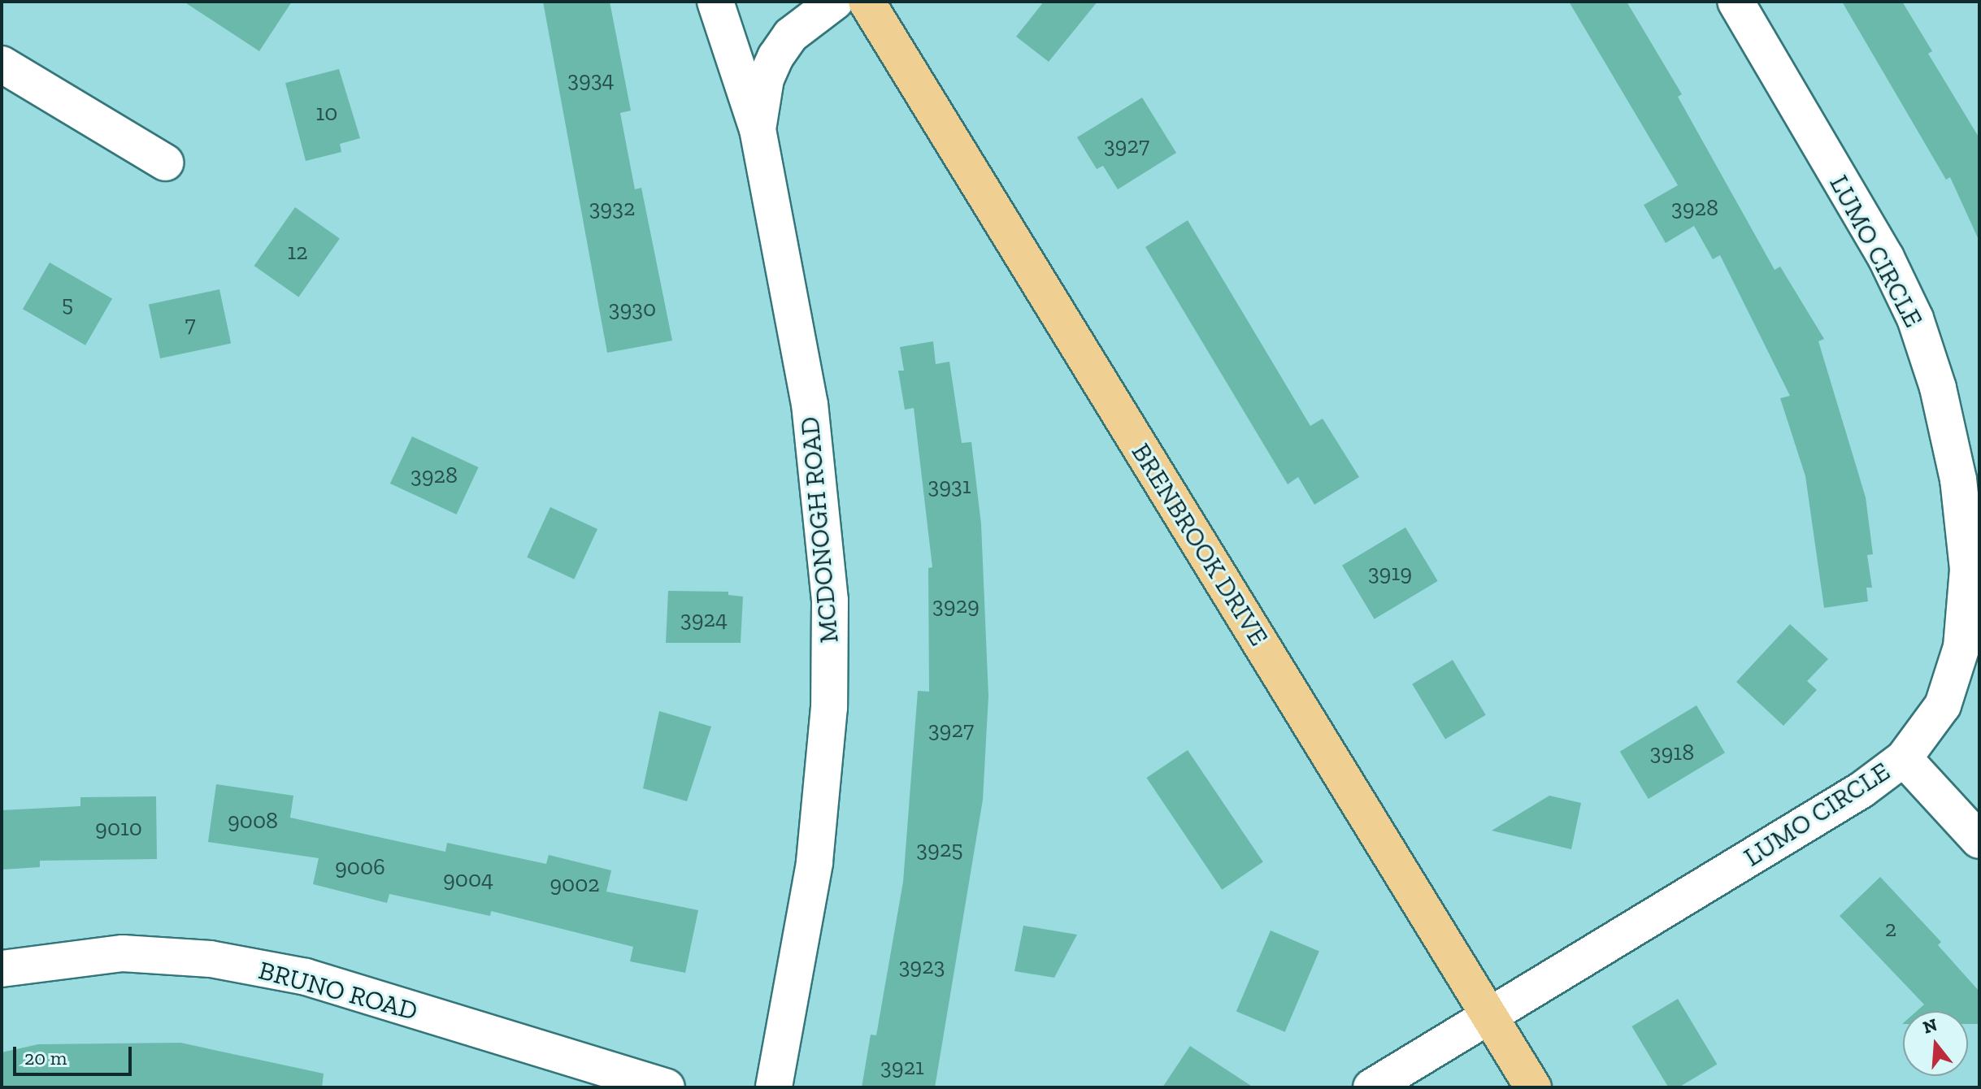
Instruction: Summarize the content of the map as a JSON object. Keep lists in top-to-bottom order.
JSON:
{
  "streets": {
    "main road": ["BRENBROOK DRIVE"],
    "street": ["LUMO CIRCLE", "MCDONOGH ROAD", "BRUNO ROAD"]
  },
  "crossings": [
    ["LUMO CIRCLE", "BRENBROOK DRIVE"]
  ],
  "house_numbers": [
    "3934",
    "10",
    "3927",
    "3932",
    "3928",
    "12",
    "5",
    "3930",
    "7",
    "3928",
    "3931",
    "3919",
    "3929",
    "3924",
    "3927",
    "3918",
    "9008",
    "9010",
    "3925",
    "9006",
    "9004",
    "9002",
    "2",
    "3923",
    "3921"
  ],
  "scale_bar": "20 m",
  "north": "top"
}
